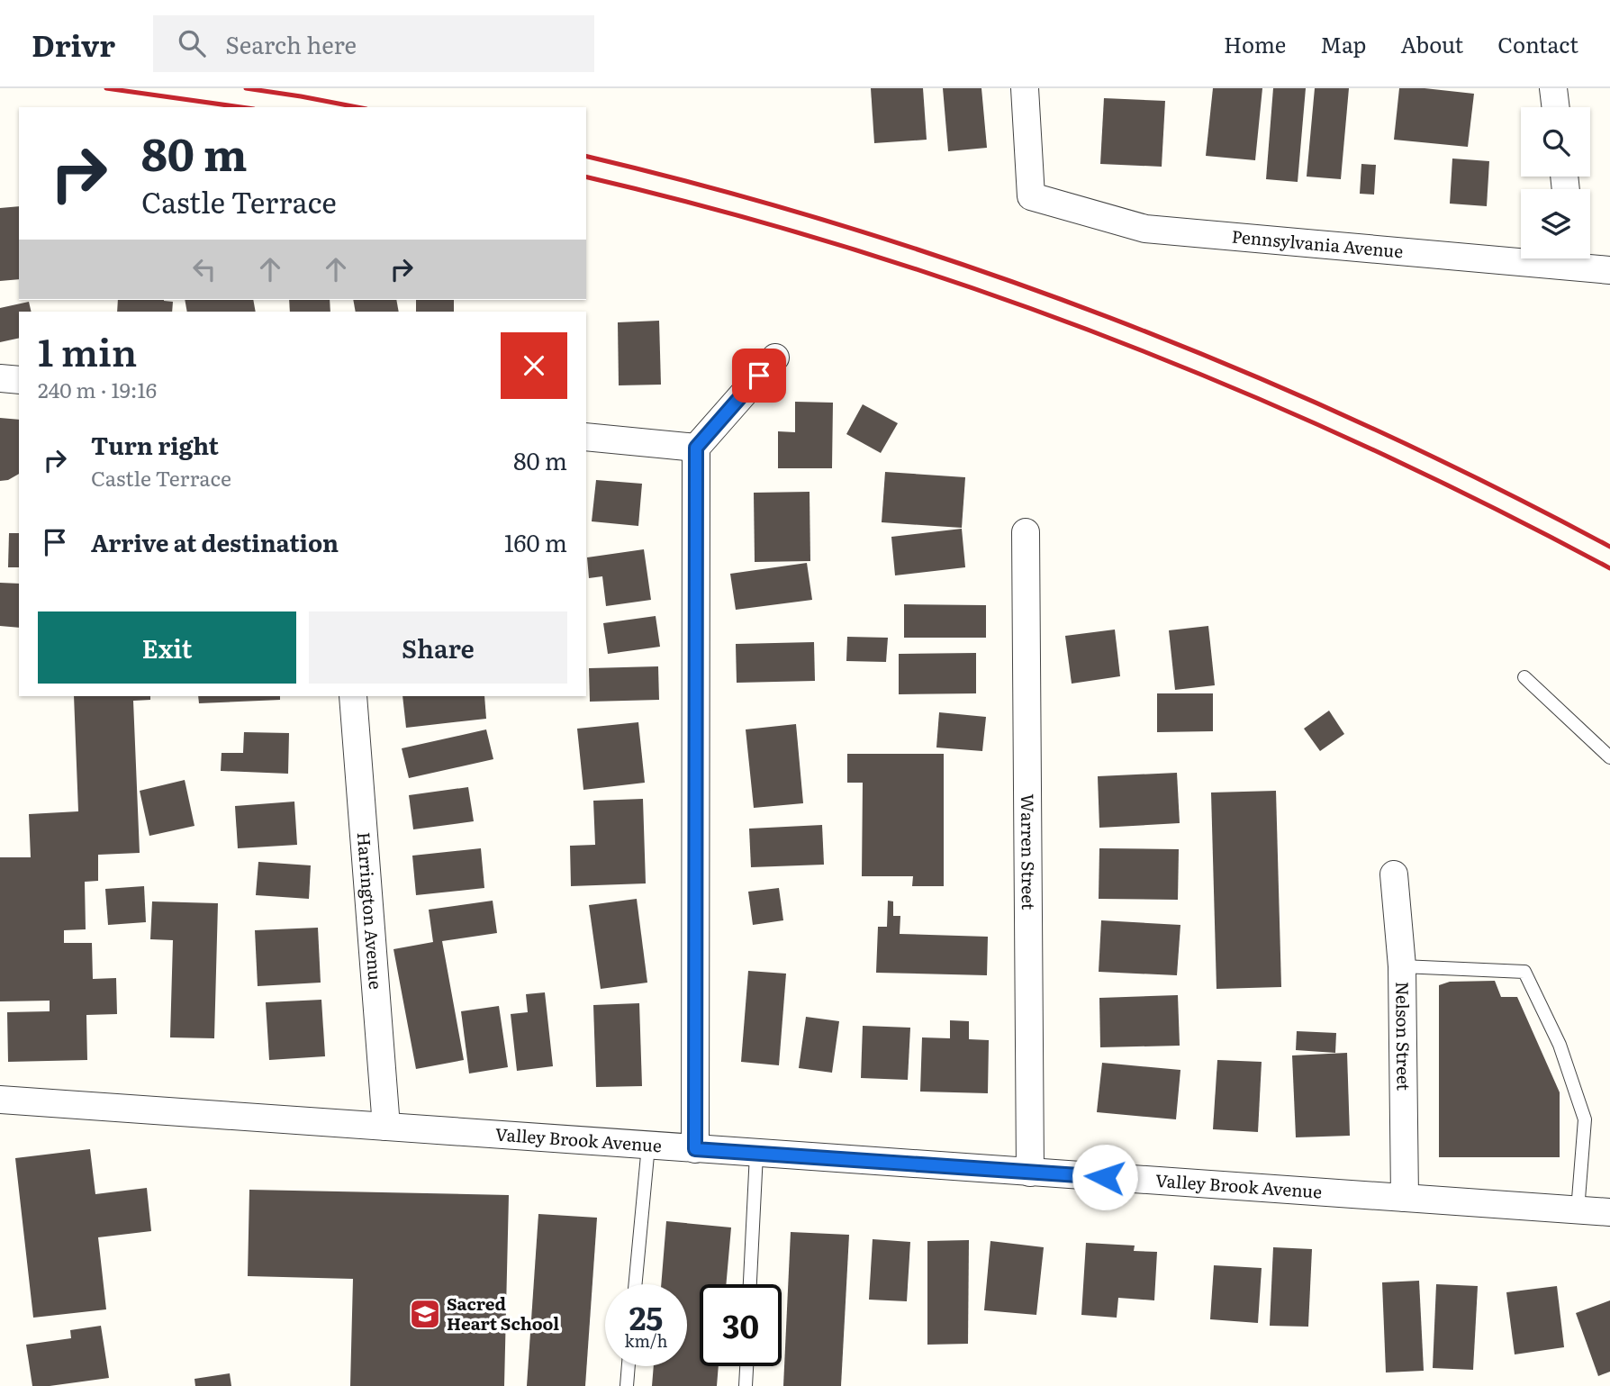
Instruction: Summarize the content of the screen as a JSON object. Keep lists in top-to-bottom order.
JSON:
{
  "streets": {
    "street": [
      "Pennsylvania Avenue",
      "Warren Street",
      "Harrington Avenue",
      "Nelson Street",
      "Valley Brook Avenue"
    ]
  },
  "crossings": [
    ["Warren Street", "Valley Brook Avenue"],
    ["Harrington Avenue", "Valley Brook Avenue"],
    ["Nelson Street", "Valley Brook Avenue"]
  ],
  "places": {
    "school or university": ["Sacred Heart School"]
  },
  "page": {
    "header": "Drivr",
    "search": "Search here",
    "nav": [
      "Home",
      "Map",
      "About",
      "Contact"
    ],
    "turn": ["80 m", "Castle Terrace"],
    "heading": ["1 min", "240 m · 19:16"],
    "list": [
      {
        "name": "Turn right",
        "note": "Castle Terrace",
        "value": "80 m"
      },
      {
        "name": "Arrive at destination",
        "value": "160 m"
      }
    ],
    "buttons": ["Exit", "Share"],
    "speed": "25 km/h",
    "limit": "30"
  }
}
